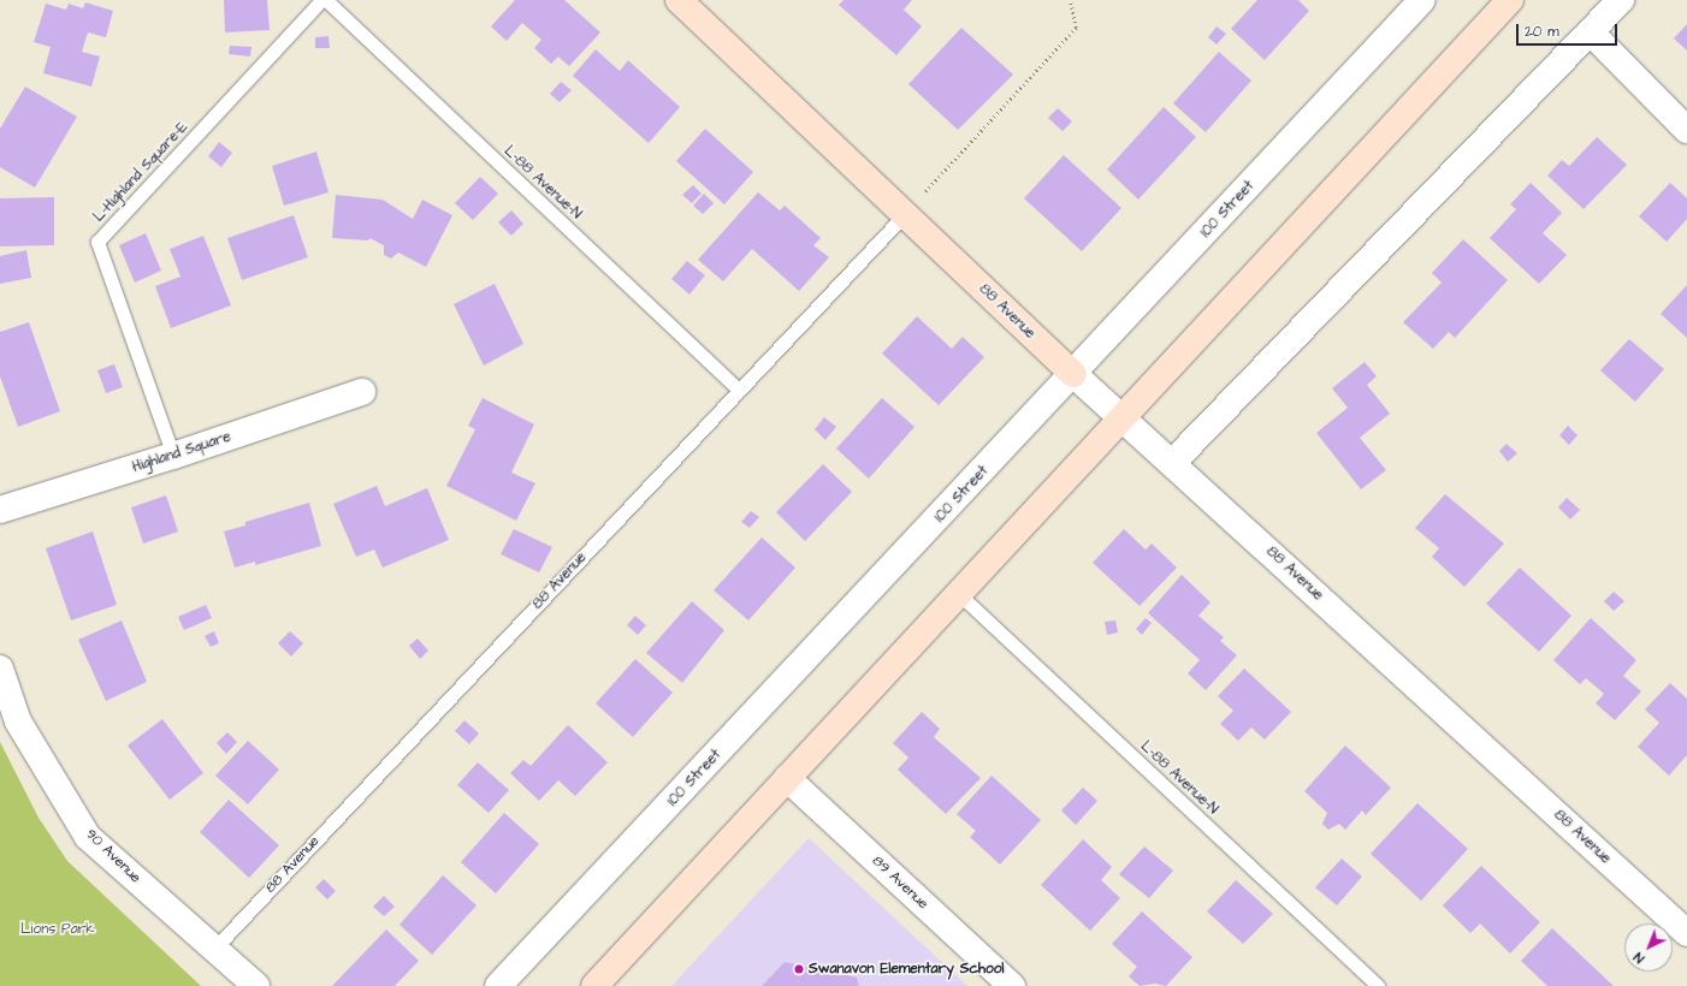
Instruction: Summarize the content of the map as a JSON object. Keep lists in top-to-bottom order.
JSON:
{
  "streets": {
    "main road": ["88 Avenue"],
    "street": [
      "100 Street",
      "Highland Square",
      "90 Avenue",
      "89 Avenue"
    ],
    "lane": ["L-Highland Square-E", "L-88 Avenue-N"]
  },
  "crossings": [
    ["L-Highland Square-E", "Highland Square"],
    ["L-88 Avenue-N", "88 Avenue"],
    ["100 Street", "88 Avenue"],
    ["88 Avenue", "90 Avenue"]
  ],
  "parks": ["Lions Park"],
  "places": ["Swanavon Elementary School"],
  "scale_bar": "20 m",
  "north": "bottom left"
}
